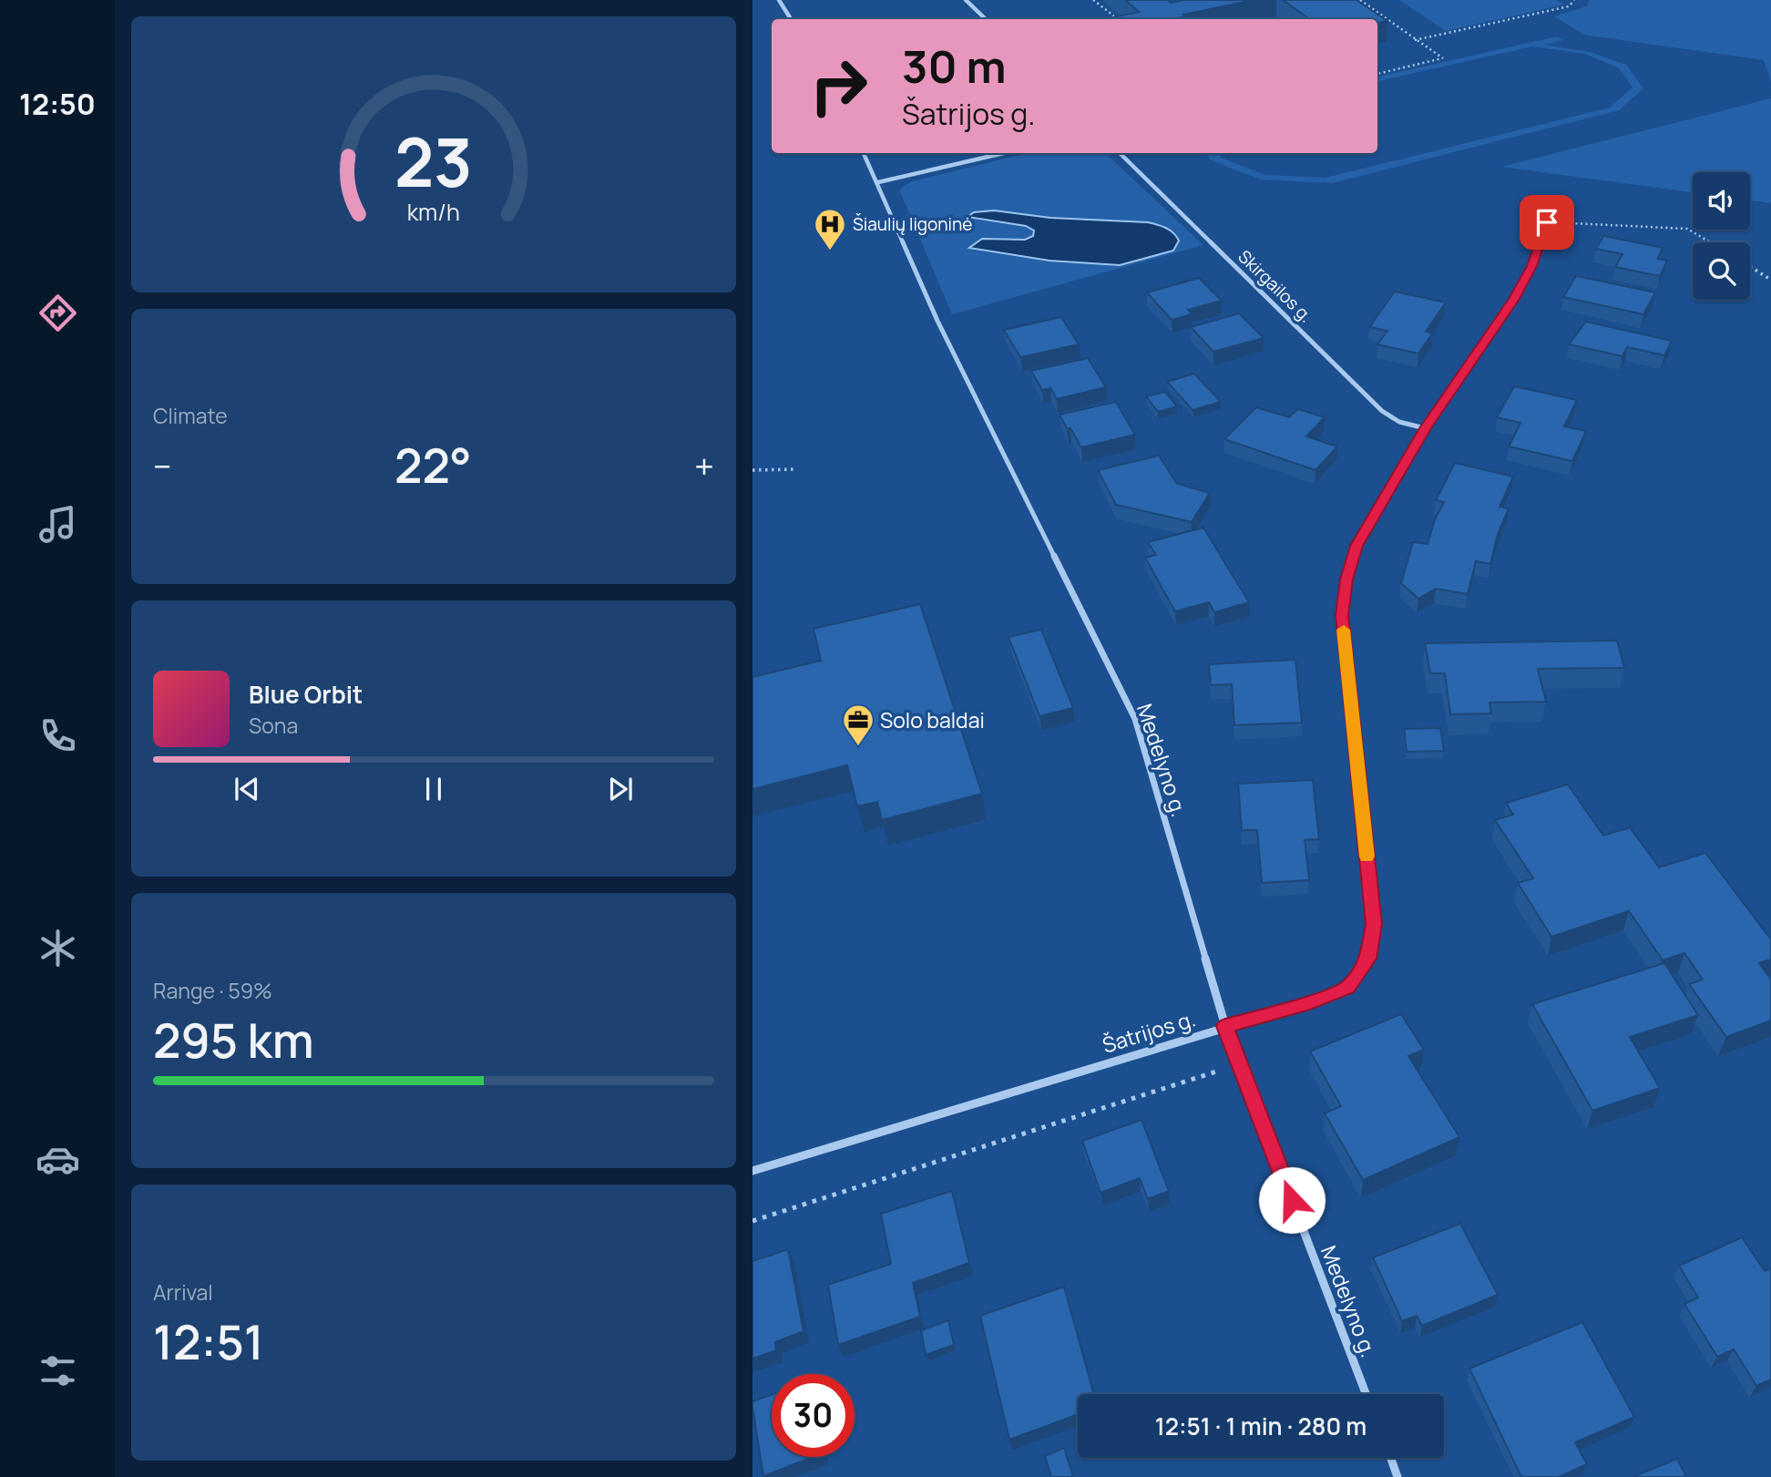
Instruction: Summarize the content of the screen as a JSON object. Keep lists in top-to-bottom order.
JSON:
{
  "streets": {
    "street": ["Skirgailos g.", "Medelyno g.", "Šatrijos g."]
  },
  "crossings": [
    ["Skirgailos g.", "Šatrijos g."],
    ["Medelyno g.", "Šatrijos g."]
  ],
  "places": {
    "hospital": ["Šiaulių ligoninė"],
    "office": ["Solo baldai"]
  },
  "page": {
    "tabs": "12:50",
    "turn": ["30 m", "Šatrijos g."],
    "tile": [
      "Climate",
      ["Range · 59%", "295 km"],
      ["Arrival", "12:51"]
    ],
    "heat": ["−", "22°", "+"],
    "song": ["Blue Orbit", "Sona"],
    "limit": "30",
    "trip": "12:51 · 1 min · 280 m",
    "gauge": ["23", "km/h"]
  }
}
